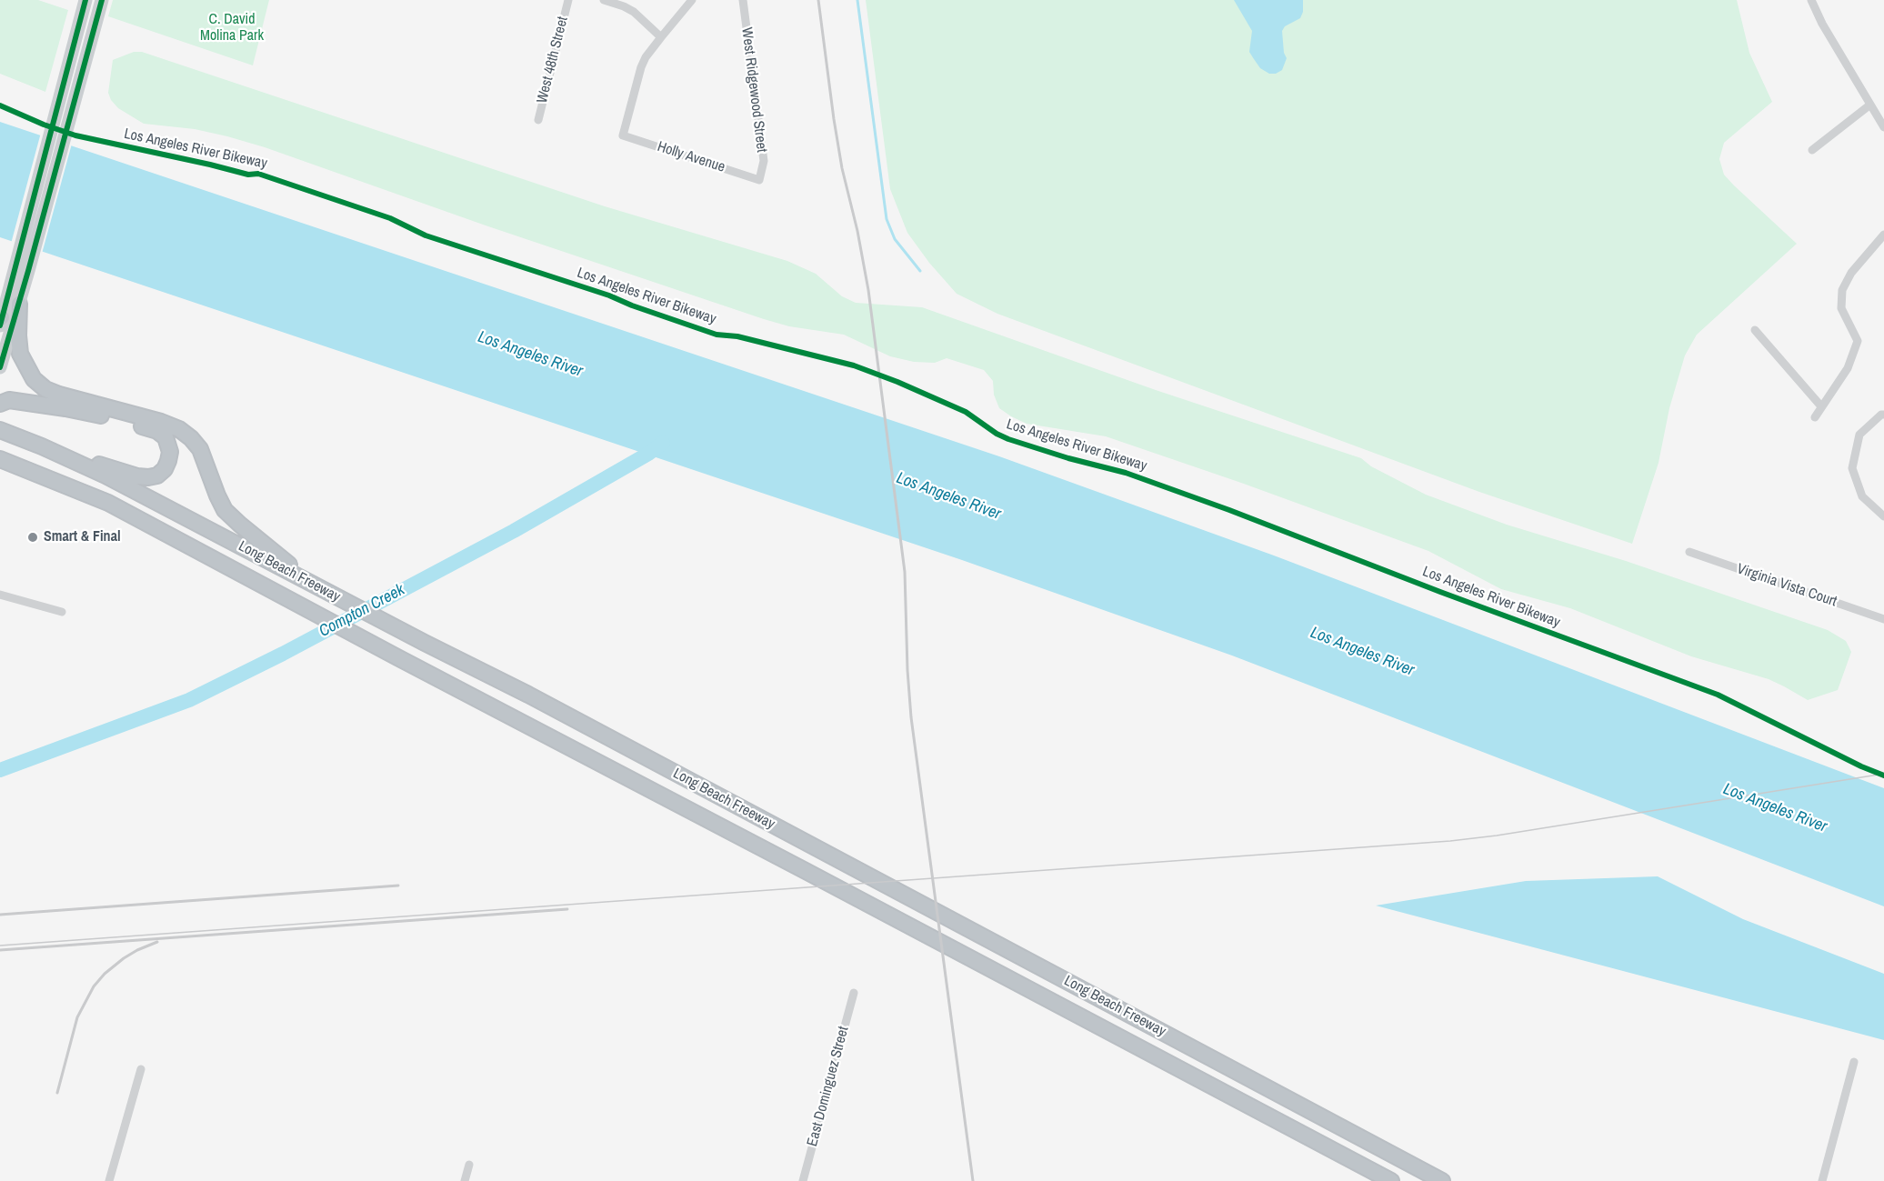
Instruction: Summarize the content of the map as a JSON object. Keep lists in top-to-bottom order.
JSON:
{
  "streets": {
    "highway": ["Long Beach Freeway"],
    "street": [
      "West 48th Street",
      "West Ridgewood Street",
      "Holly Avenue",
      "Virginia Vista Court",
      "East Dominguez Street"
    ],
    "cycle path": ["Los Angeles River Bikeway"]
  },
  "crossings": [
    ["West Ridgewood Street", "Holly Avenue"]
  ],
  "water": ["Los Angeles River", "Compton Creek"],
  "parks": ["C. David Molina Park"],
  "places": ["Smart & Final"]
}
